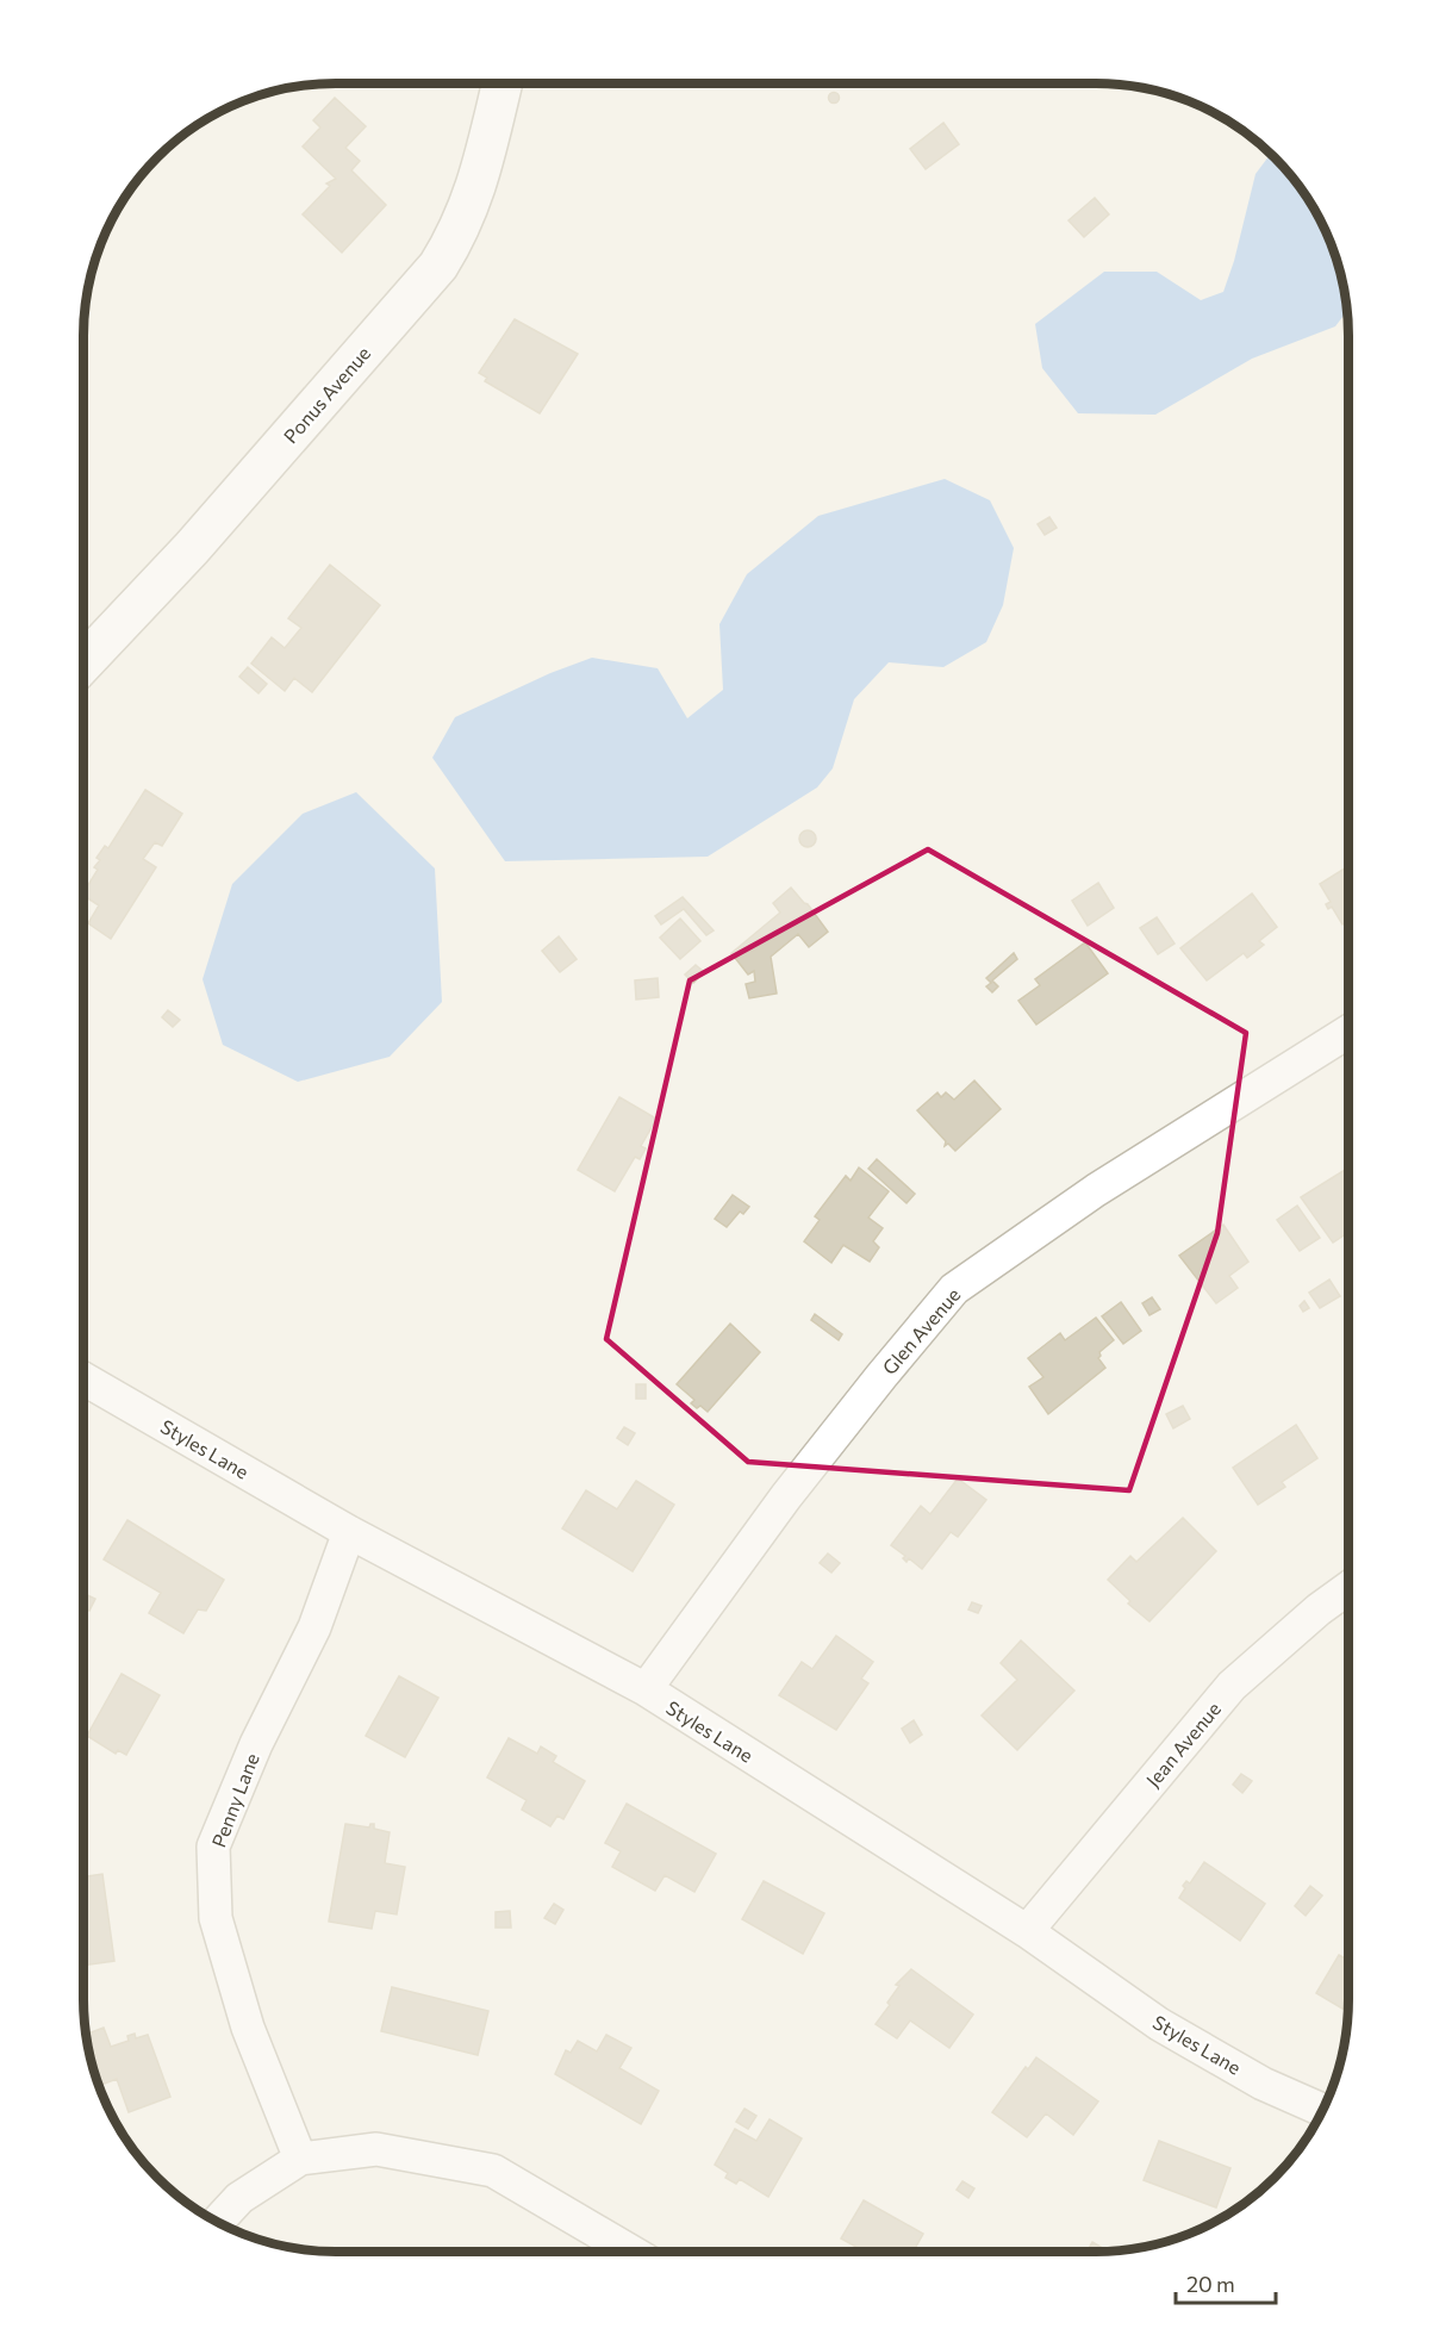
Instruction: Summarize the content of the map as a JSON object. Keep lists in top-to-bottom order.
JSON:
{
  "streets": {
    "street": [
      "Ponus Avenue",
      "Glen Avenue",
      "Styles Lane",
      "Jean Avenue",
      "Penny Lane"
    ]
  },
  "crossings": [
    ["Glen Avenue", "Styles Lane"],
    ["Styles Lane", "Jean Avenue"],
    ["Styles Lane", "Penny Lane"]
  ],
  "scale_bar": "20 m"
}
